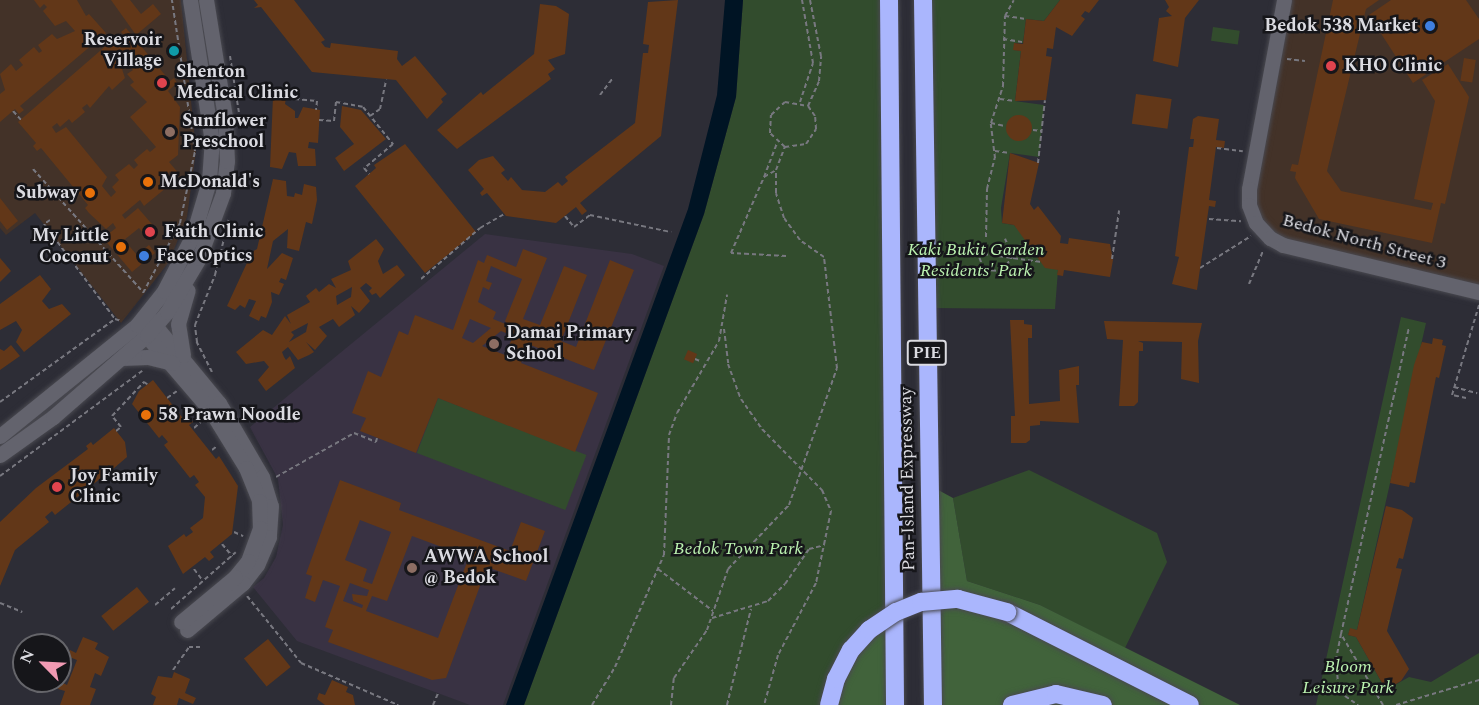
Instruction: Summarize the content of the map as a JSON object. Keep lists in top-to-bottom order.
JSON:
{
  "streets": {
    "highway": ["PIE", "Pan-Island Expressway"],
    "main road": ["Bedok North Street 3"]
  },
  "parks": ["Kaki Bukit Garden Residents' Park", "Bedok Town Park", "Bloom Leisure Park"],
  "places": [
    "Bedok 538 Market",
    "Reservoir Village",
    "KHO Clinic",
    "Shenton Medical Clinic",
    "Sunflower Preschool",
    "McDonald's",
    "Subway",
    "Faith Clinic",
    "My Little Coconut",
    "Face Optics",
    "Damai Primary School",
    "58 Prawn Noodle",
    "Joy Family Clinic",
    "AWWA School @ Bedok"
  ],
  "north": "top left"
}
